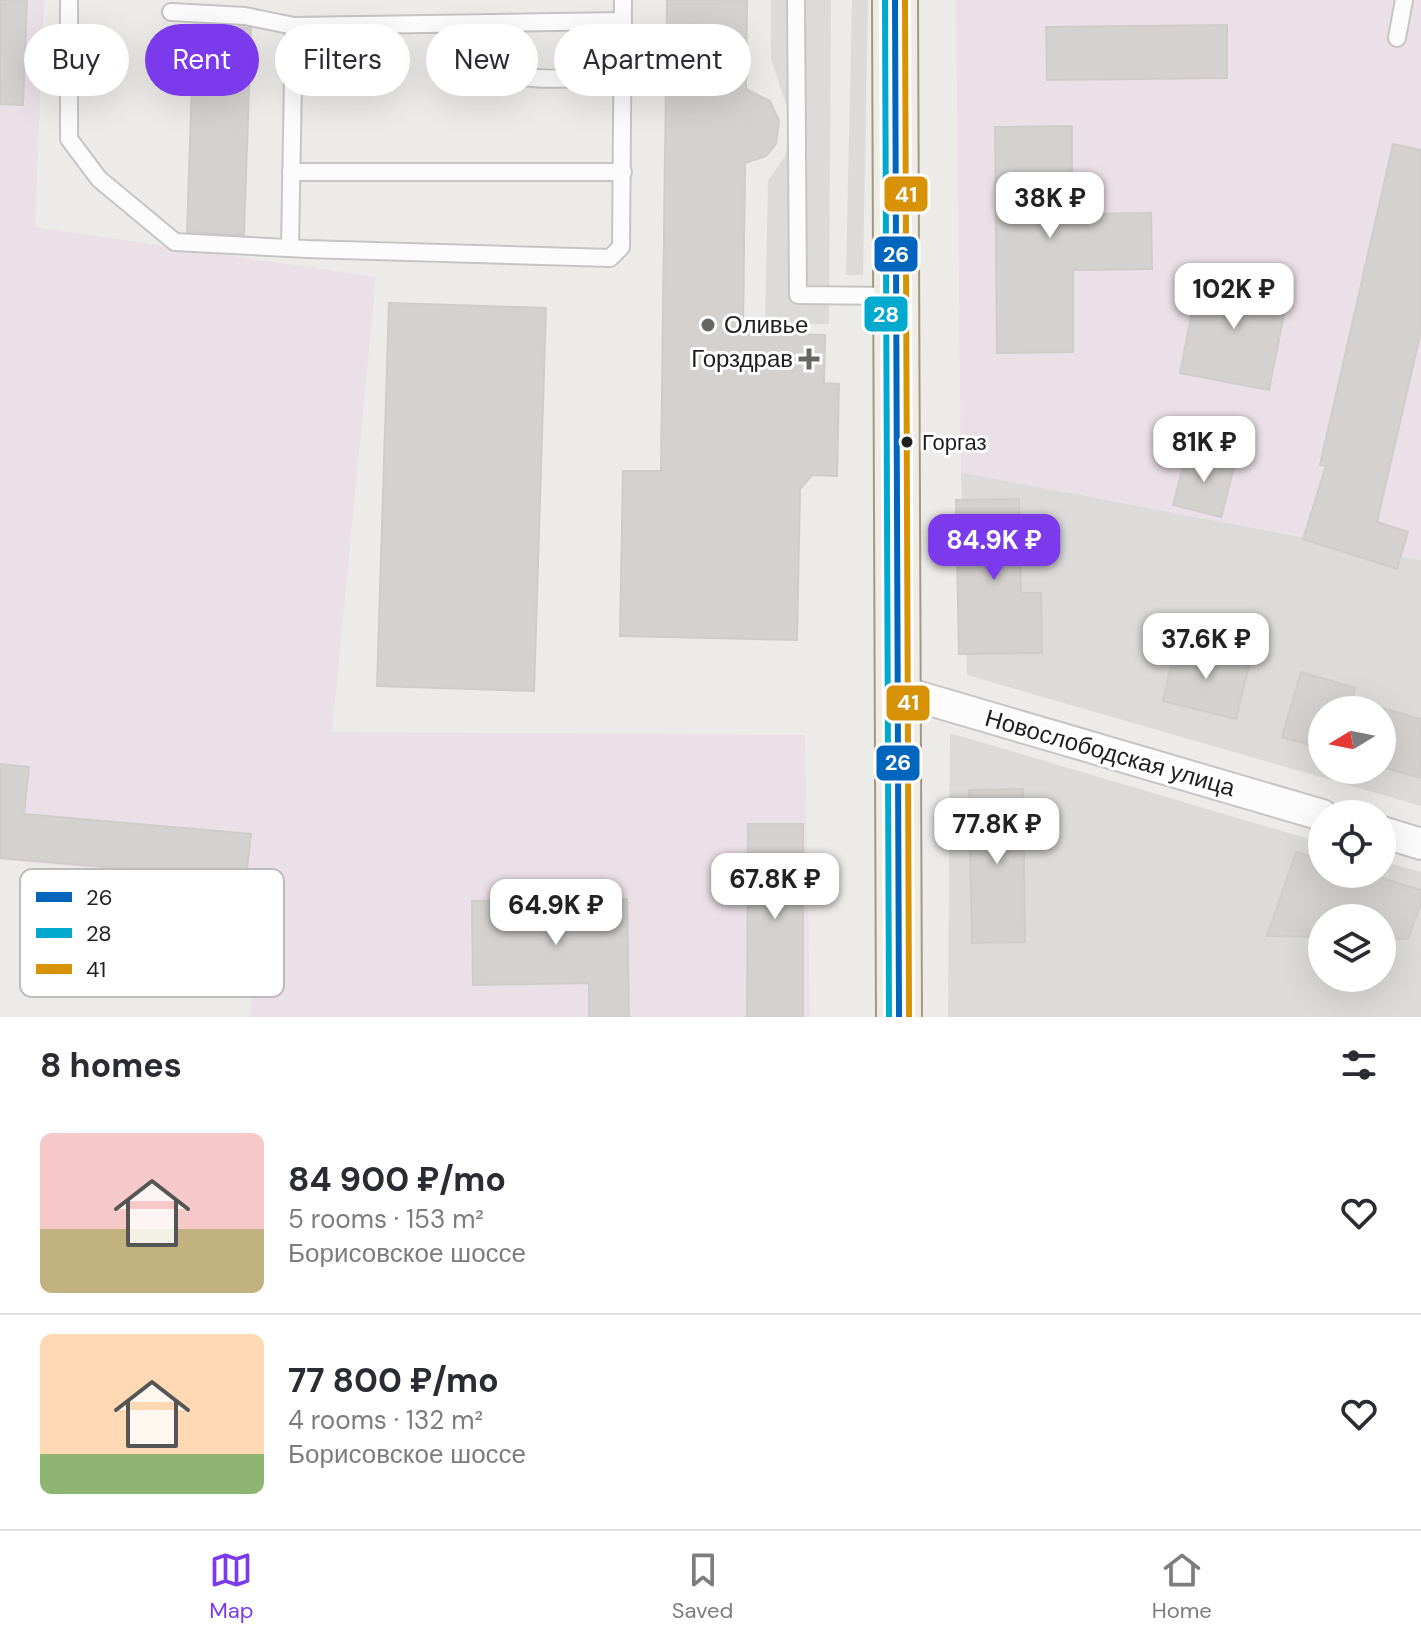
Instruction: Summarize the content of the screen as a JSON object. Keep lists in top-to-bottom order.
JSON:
{
  "streets": {
    "street": ["Новослободская улица"]
  },
  "places": {
    "other": ["Оливье", "Горгаз"],
    "health": ["Горздрав"]
  },
  "lines": ["transit line 26", "transit line 28", "transit line 41"],
  "legend": ["26", "28", "41"],
  "north": "left",
  "page": {
    "chip": [
      "Buy",
      "Rent",
      "Filters",
      "New",
      "Apartment"
    ],
    "price": [
      "38K ₽",
      "102K ₽",
      "81K ₽",
      "84.9K ₽",
      "37.6K ₽",
      "77.8K ₽",
      "67.8K ₽",
      "64.9K ₽"
    ],
    "heading": "8 homes",
    "list": [
      {
        "name": "84 900 ₽/mo",
        "note": "5 rooms · 153 m² · Борисовское шоссе"
      },
      {
        "name": "77 800 ₽/mo",
        "note": "4 rooms · 132 m² · Борисовское шоссе"
      }
    ],
    "tabs": ["Map", "Saved", "Home"]
  }
}
